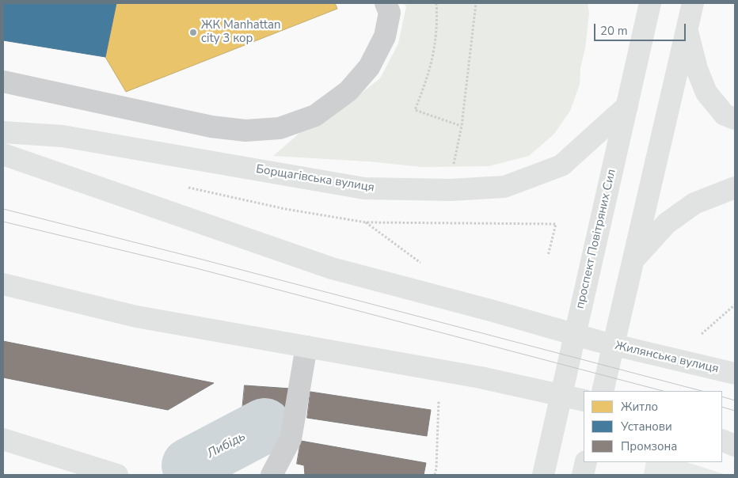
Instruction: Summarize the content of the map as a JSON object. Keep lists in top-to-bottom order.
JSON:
{
  "streets": {
    "main road": ["Борщагівська вулиця", "проспект Повітряних Сил", "Жилянська вулиця"]
  },
  "crossings": [
    ["Борщагівська вулиця", "проспект Повітряних Сил"]
  ],
  "water": ["Либідь"],
  "places": ["ЖК Manhattan city 3 кор"],
  "legend": ["Житло", "Установи", "Промзона"],
  "scale_bar": "20 m"
}
